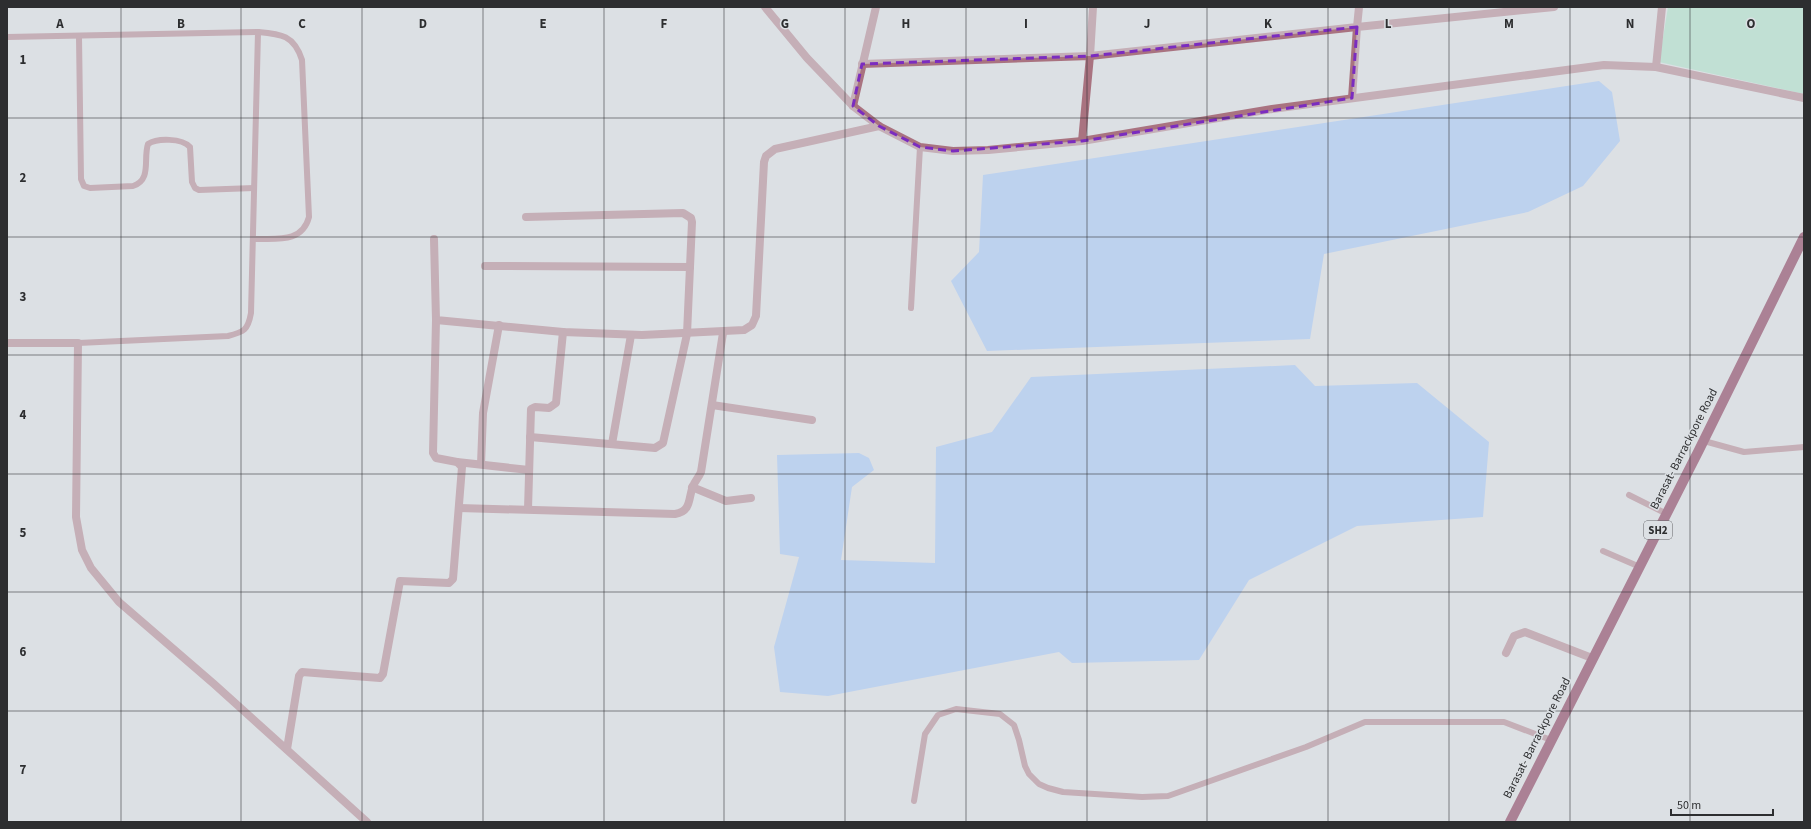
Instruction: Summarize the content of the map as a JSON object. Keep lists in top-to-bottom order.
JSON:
{
  "streets": {
    "main road": ["Barasat- Barrackpore Road", "SH2"]
  },
  "scale_bar": "50 m",
  "grid": {
    "columns": [
      "A",
      "B",
      "C",
      "D",
      "E",
      "F",
      "G",
      "H",
      "I",
      "J",
      "K",
      "L",
      "M",
      "N",
      "O"
    ],
    "rows": [
      "1",
      "2",
      "3",
      "4",
      "5",
      "6",
      "7"
    ]
  }
}
